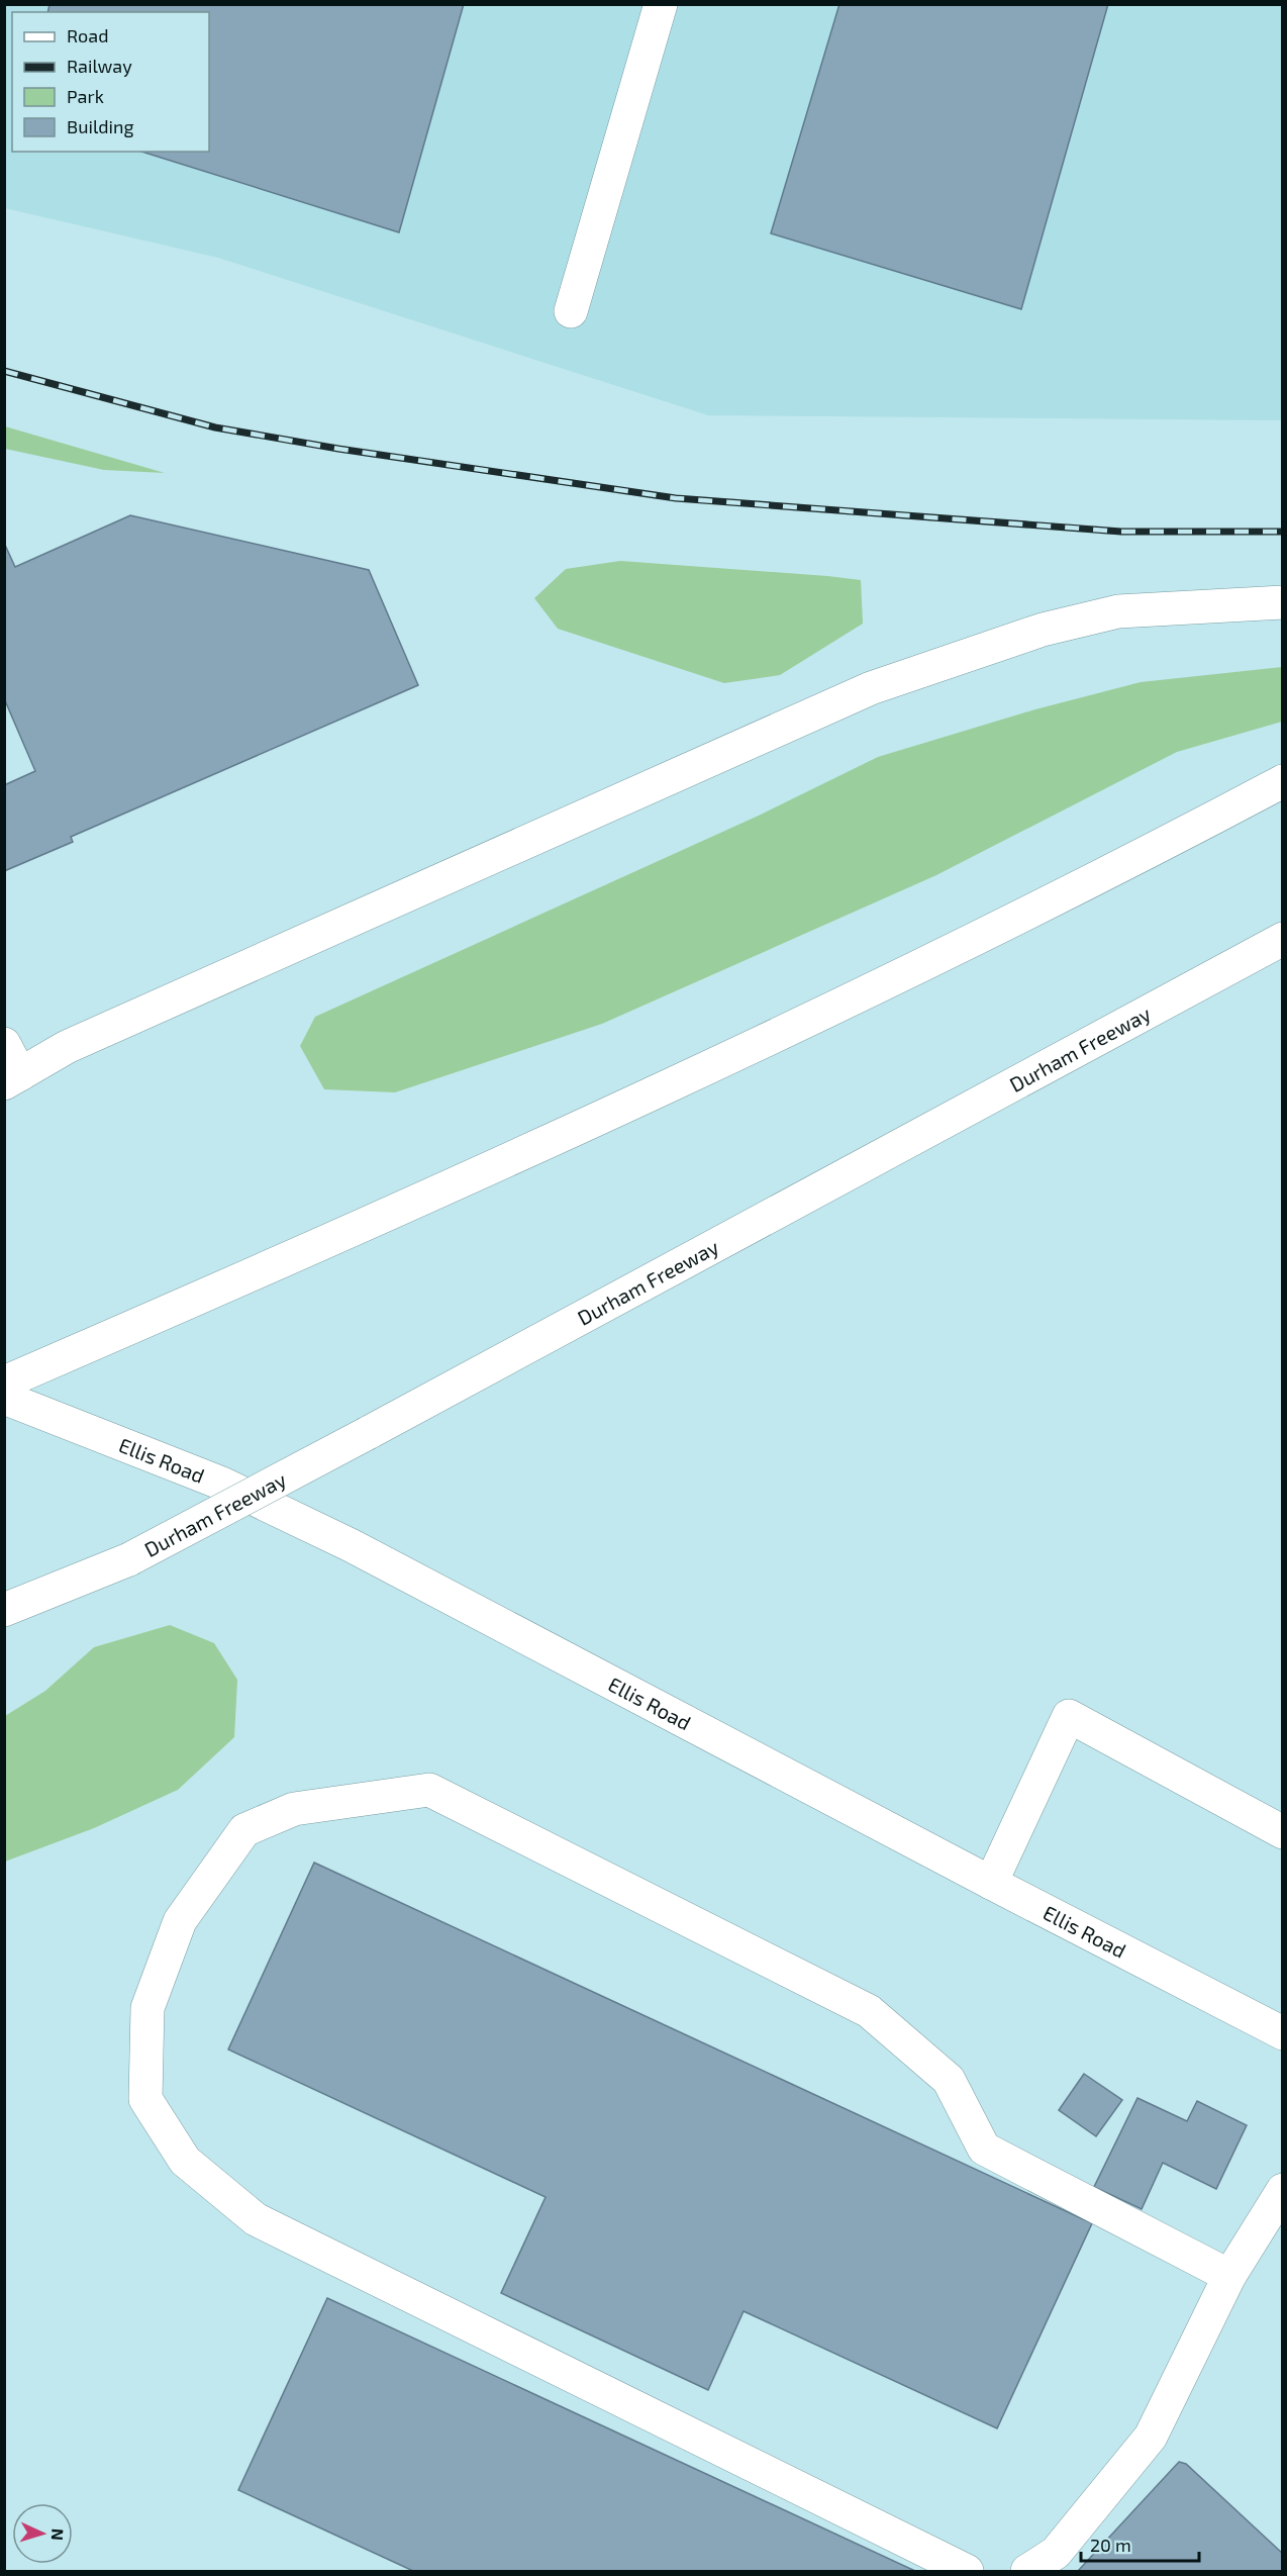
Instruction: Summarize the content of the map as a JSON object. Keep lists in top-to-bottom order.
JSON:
{
  "streets": {
    "main road": ["Durham Freeway", "Ellis Road"]
  },
  "legend": [
    "Road",
    "Railway",
    "Park",
    "Building"
  ],
  "scale_bar": "20 m",
  "north": "right"
}
